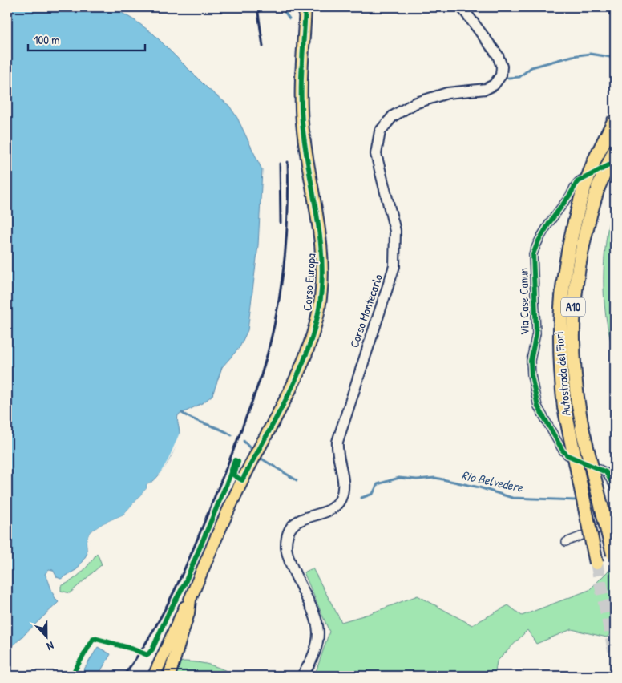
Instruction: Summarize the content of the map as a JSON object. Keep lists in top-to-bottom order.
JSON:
{
  "streets": {
    "highway": ["A10", "Autostrada dei Fiori"],
    "main road": ["Corso Europa", "Corso Montecarlo"],
    "street": ["Via Case Canun"]
  },
  "water": ["Rio Belvedere"],
  "scale_bar": "100 m",
  "north": "bottom"
}
